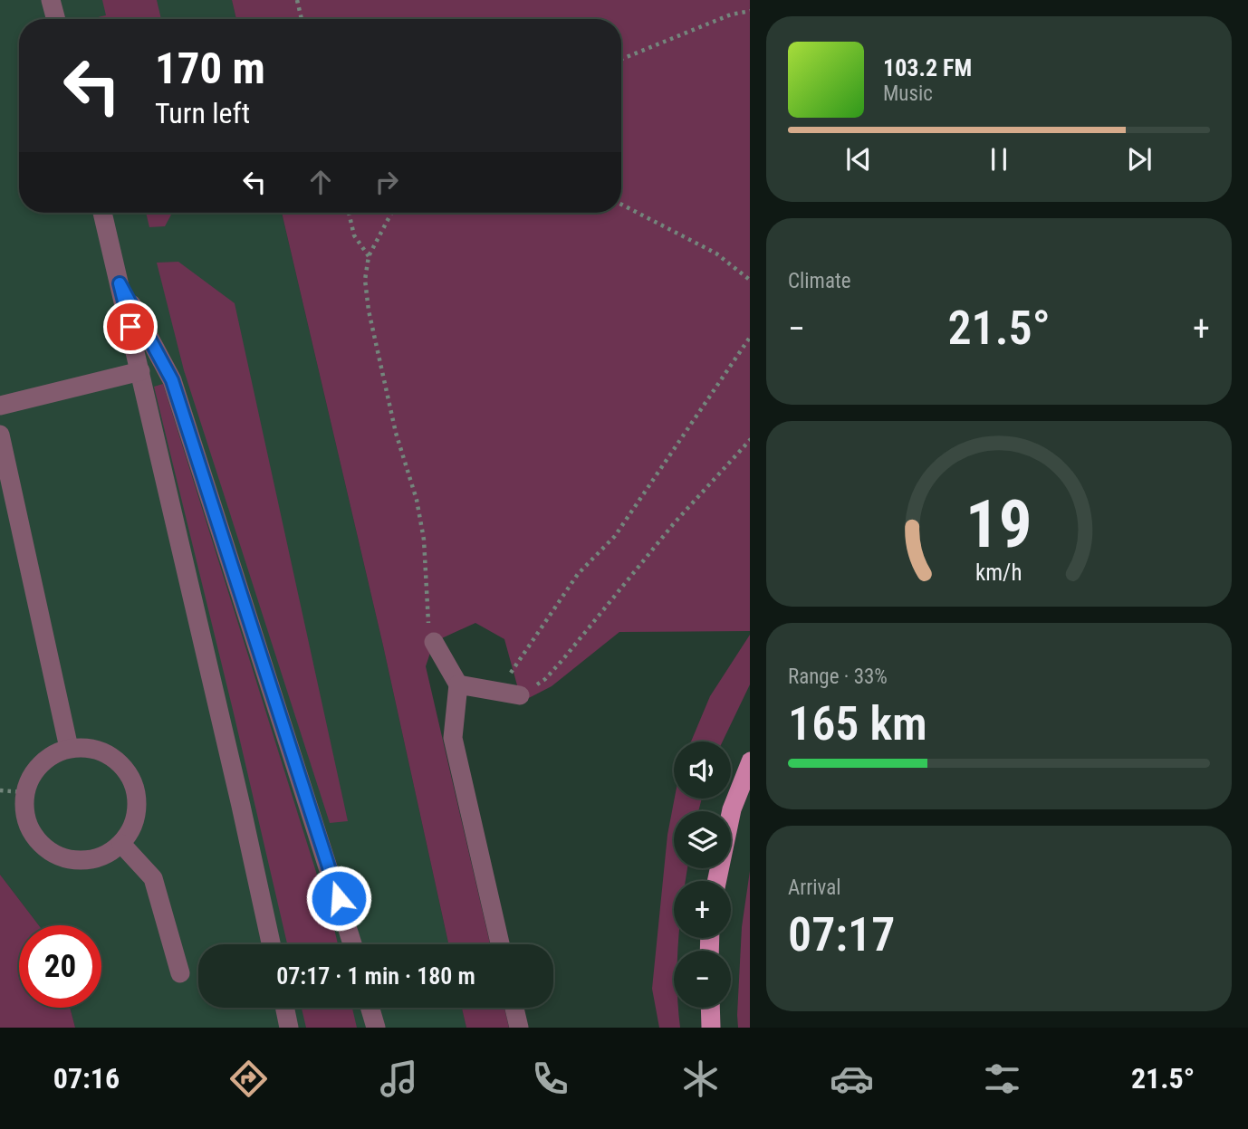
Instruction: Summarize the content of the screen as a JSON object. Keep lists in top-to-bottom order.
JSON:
{
  "page": {
    "turn": ["170 m", "Turn left"],
    "song": ["103.2 FM", "Music"],
    "tile": [
      "Climate",
      ["Range · 33%", "165 km"],
      ["Arrival", "07:17"]
    ],
    "heat": ["−", "21.5°", "+"],
    "map_buttons": ["+", "−"],
    "limit": "20",
    "trip": "07:17 · 1 min · 180 m",
    "tabs": ["07:16", "21.5°"],
    "gauge": ["19", "km/h"]
  }
}
